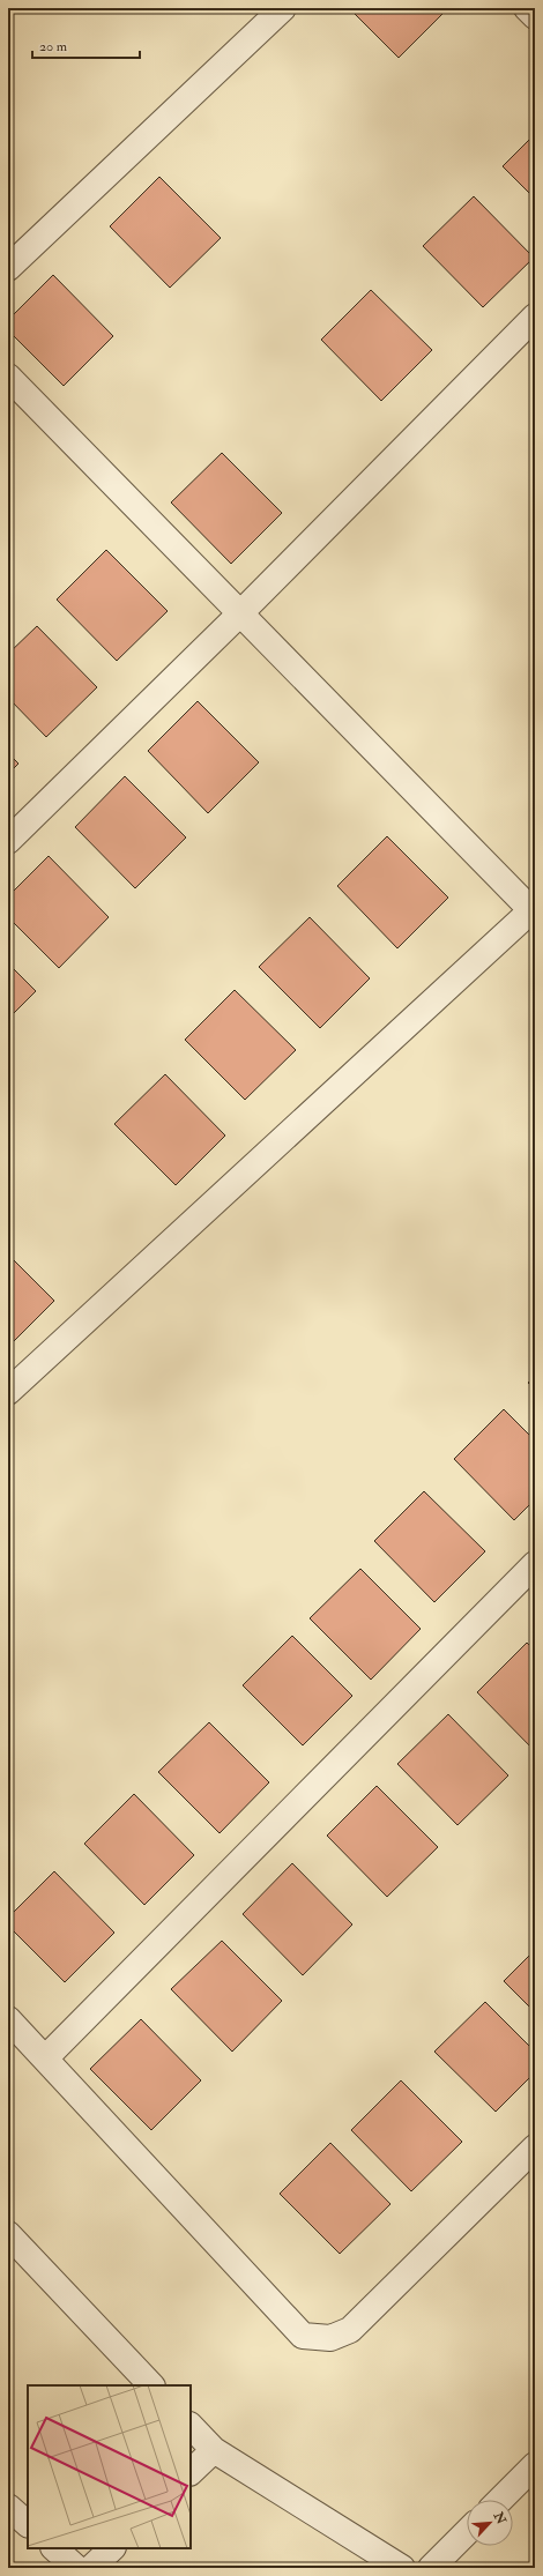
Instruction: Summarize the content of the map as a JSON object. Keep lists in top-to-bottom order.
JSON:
{
  "scale_bar": "20 m",
  "north": "top right"
}
